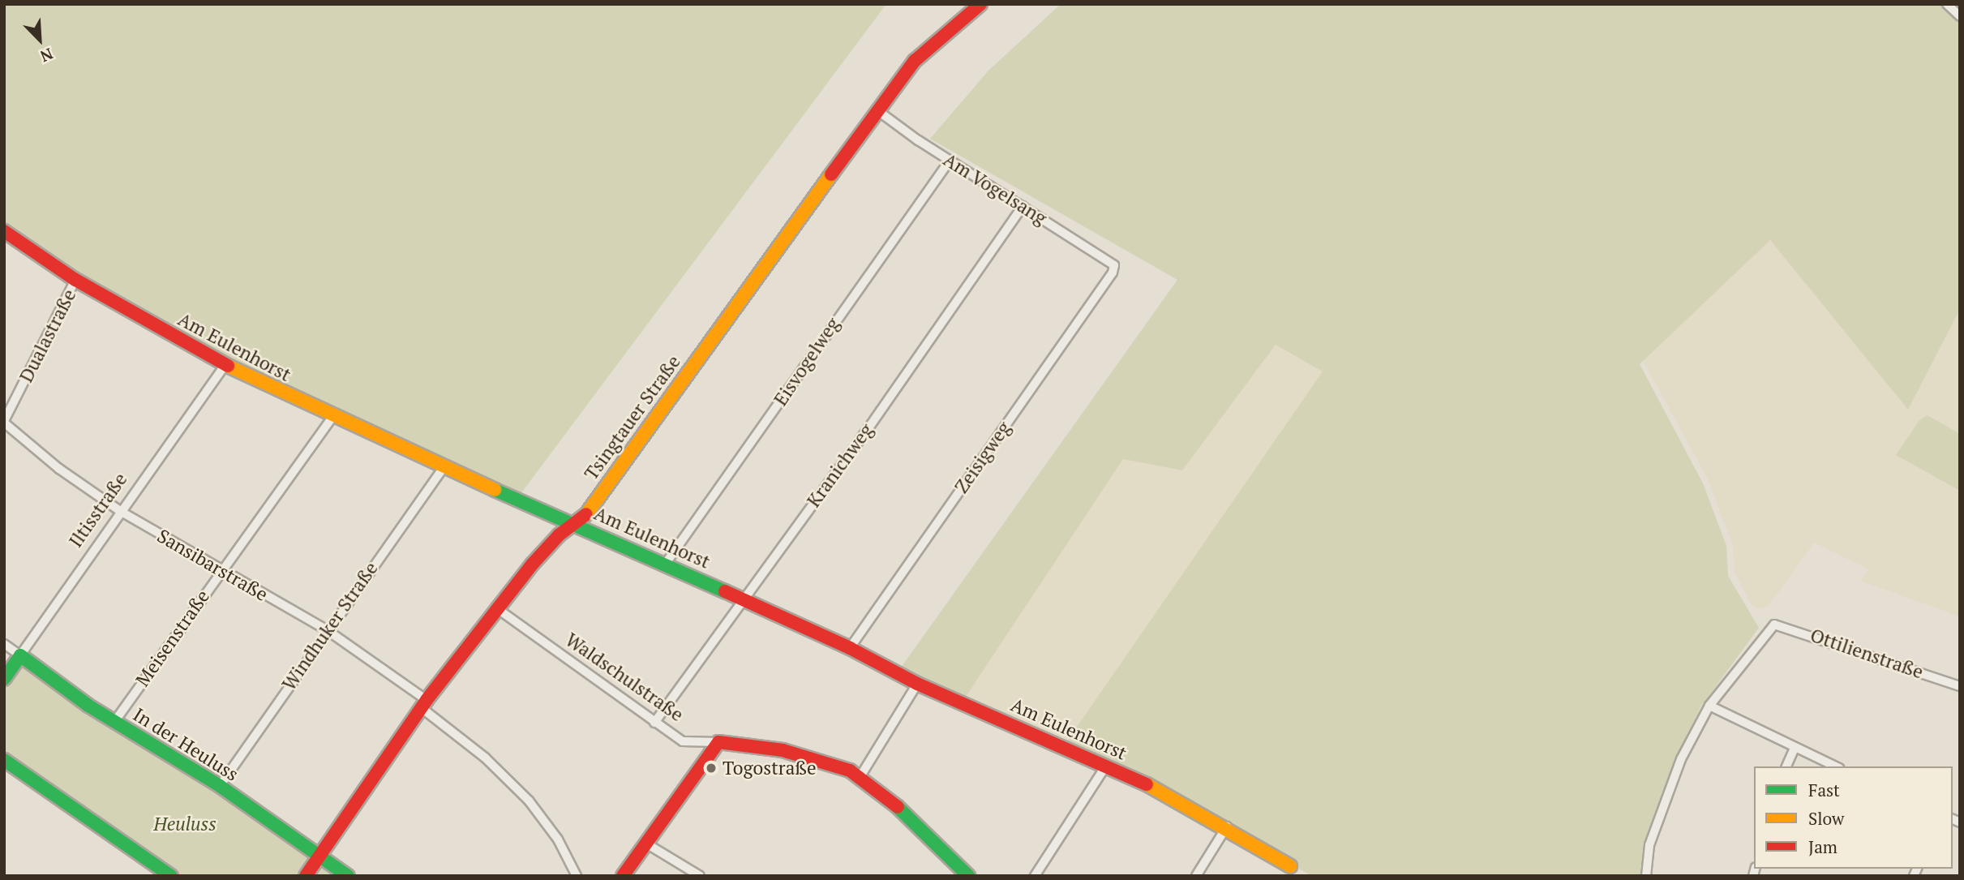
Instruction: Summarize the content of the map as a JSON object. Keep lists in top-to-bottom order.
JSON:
{
  "streets": {
    "street": [
      "Am Vogelsang",
      "Dualastraße",
      "Am Eulenhorst",
      "Eisvogelweg",
      "Tsingtauer Straße",
      "Zeisigweg",
      "Kranichweg",
      "Iltisstraße",
      "Sansibarstraße",
      "Windhuker Straße",
      "Meisenstraße",
      "Ottilienstraße",
      "Waldschulstraße",
      "In der Heuluss"
    ]
  },
  "crossings": [
    ["Am Vogelsang", "Eisvogelweg"],
    ["Am Vogelsang", "Tsingtauer Straße"],
    ["Am Vogelsang", "Zeisigweg"],
    ["Am Vogelsang", "Kranichweg"],
    ["Dualastraße", "Am Eulenhorst"],
    ["Dualastraße", "Sansibarstraße"],
    ["Am Eulenhorst", "Eisvogelweg"],
    ["Am Eulenhorst", "Tsingtauer Straße"],
    ["Am Eulenhorst", "Zeisigweg"],
    ["Am Eulenhorst", "Kranichweg"],
    ["Am Eulenhorst", "Iltisstraße"],
    ["Am Eulenhorst", "Windhuker Straße"],
    ["Am Eulenhorst", "Meisenstraße"],
    ["Tsingtauer Straße", "Sansibarstraße"],
    ["Tsingtauer Straße", "Waldschulstraße"],
    ["Tsingtauer Straße", "In der Heuluss"],
    ["Kranichweg", "Waldschulstraße"],
    ["Iltisstraße", "Sansibarstraße"],
    ["Iltisstraße", "In der Heuluss"],
    ["Sansibarstraße", "Windhuker Straße"],
    ["Sansibarstraße", "Meisenstraße"],
    ["Windhuker Straße", "In der Heuluss"],
    ["Meisenstraße", "In der Heuluss"]
  ],
  "parks": ["Heuluss"],
  "places": ["Togostraße"],
  "legend": ["Fast", "Slow", "Jam"],
  "north": "bottom right"
}
